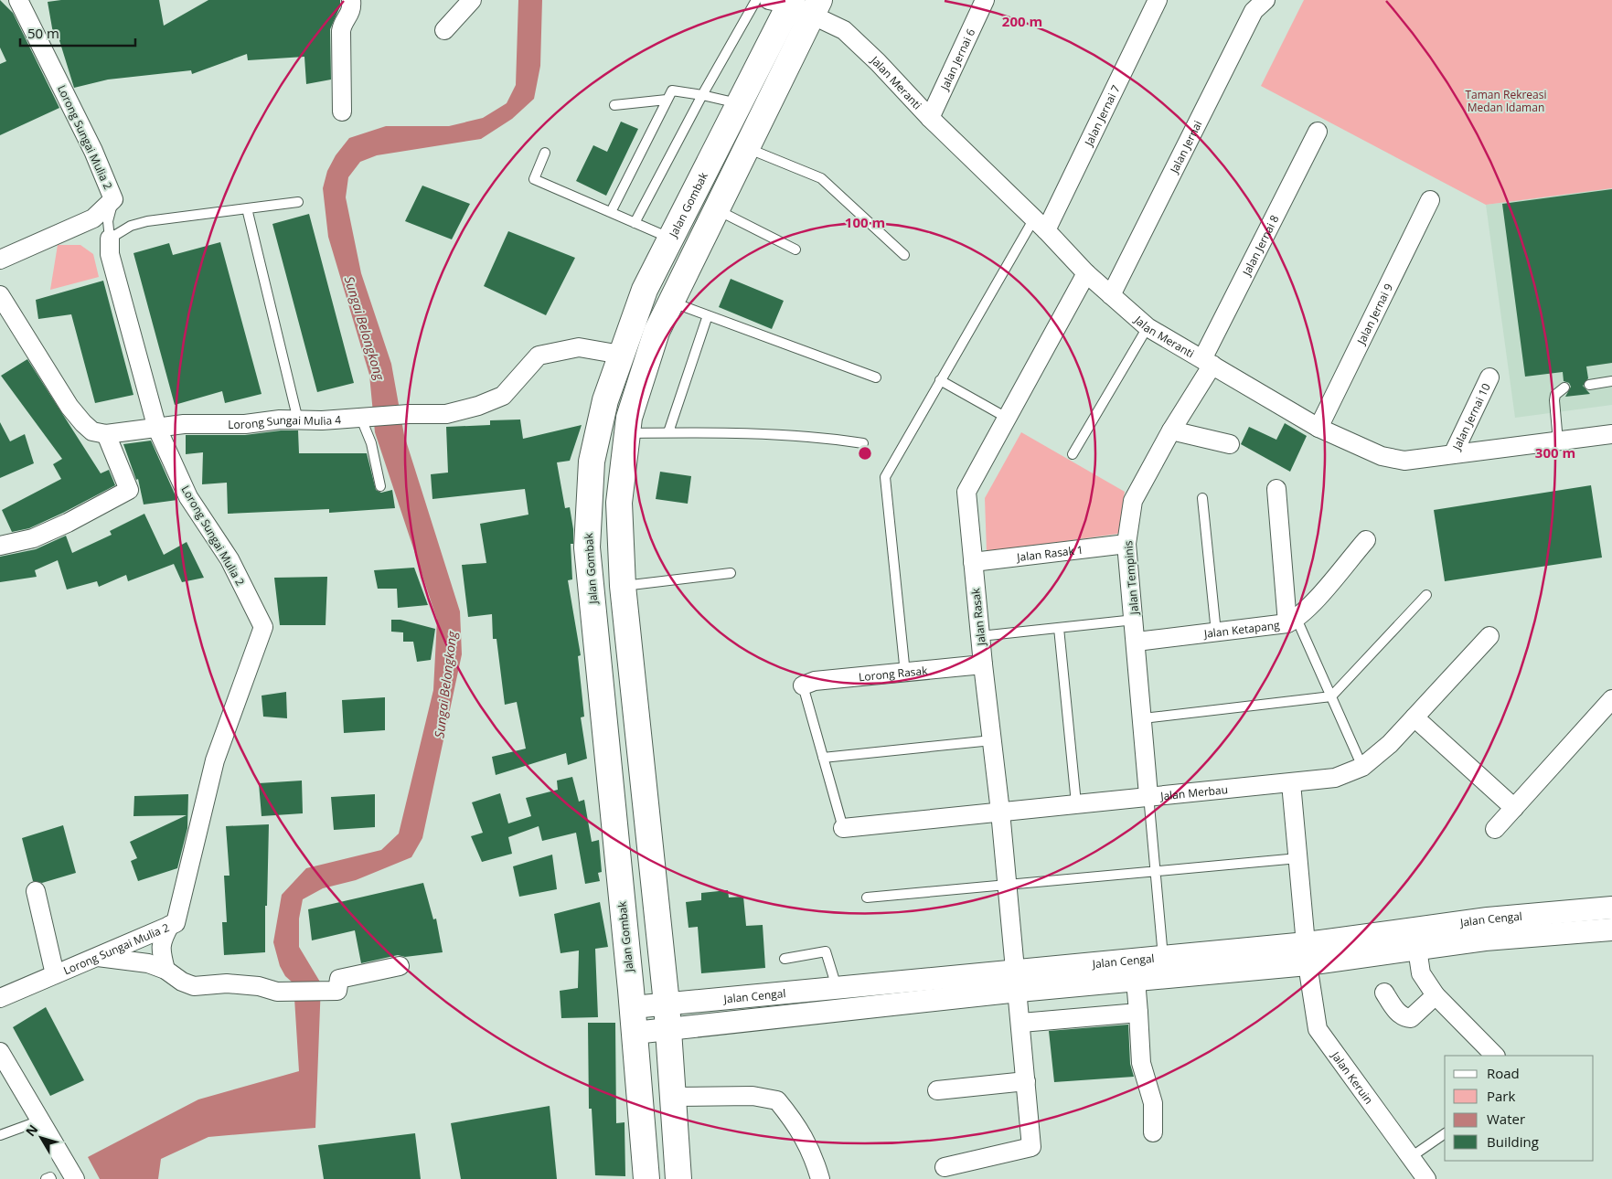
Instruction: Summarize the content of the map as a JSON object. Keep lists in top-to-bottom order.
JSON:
{
  "streets": {
    "main road": ["Jalan Gombak"],
    "street": [
      "Jalan Jernai 6",
      "Jalan Meranti",
      "Jalan Jernai 7",
      "Lorong Sungai Mulia 2",
      "Jalan Jernai",
      "Jalan Jernai 8",
      "Jalan Jernai 9",
      "Jalan Jernai 10",
      "Lorong Sungai Mulia 4",
      "Jalan Rasak 1",
      "Jalan Tempinis",
      "Jalan Rasak",
      "Jalan Ketapang",
      "Lorong Rasak",
      "Jalan Merbau",
      "Jalan Cengal",
      "Jalan Keruin"
    ]
  },
  "crossings": [
    ["Jalan Jernai 6", "Jalan Meranti"],
    ["Jalan Meranti", "Jalan Jernai 7"],
    ["Jalan Meranti", "Jalan Jernai"],
    ["Jalan Meranti", "Jalan Gombak"],
    ["Jalan Meranti", "Jalan Jernai 8"],
    ["Jalan Meranti", "Jalan Jernai 9"],
    ["Jalan Meranti", "Jalan Jernai 10"],
    ["Jalan Meranti", "Jalan Rasak"],
    ["Lorong Sungai Mulia 2", "Lorong Sungai Mulia 4"],
    ["Jalan Gombak", "Lorong Sungai Mulia 4"],
    ["Jalan Gombak", "Jalan Cengal"],
    ["Jalan Jernai 8", "Jalan Tempinis"],
    ["Jalan Rasak 1", "Jalan Tempinis"],
    ["Jalan Rasak 1", "Jalan Rasak"],
    ["Jalan Tempinis", "Jalan Ketapang"],
    ["Jalan Tempinis", "Jalan Merbau"],
    ["Jalan Rasak", "Lorong Rasak"],
    ["Jalan Rasak", "Jalan Merbau"],
    ["Jalan Rasak", "Jalan Cengal"],
    ["Jalan Merbau", "Jalan Keruin"],
    ["Jalan Cengal", "Jalan Keruin"]
  ],
  "water": ["Sungai Belongkong"],
  "parks": ["Taman Rekreasi Medan Idaman"],
  "legend": [
    "Road",
    "Park",
    "Water",
    "Building"
  ],
  "scale_bar": "50 m",
  "north": "top left",
  "rings": ["200 m", "100 m", "300 m"]
}
